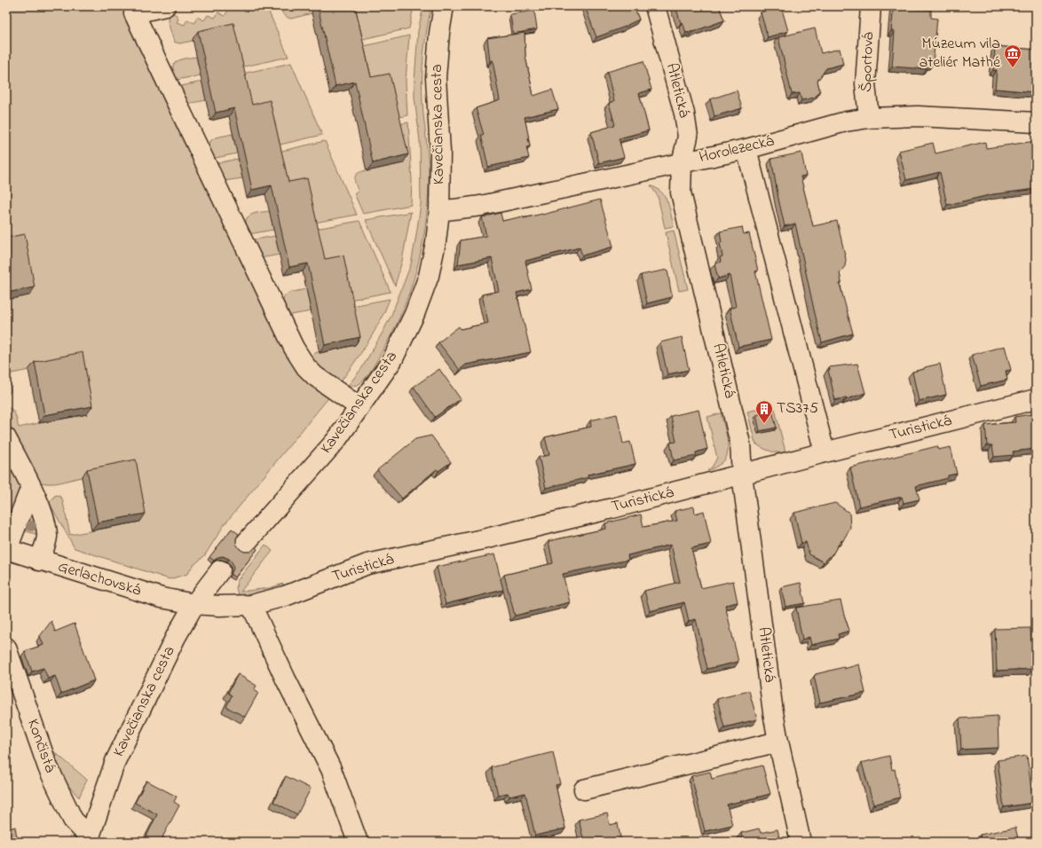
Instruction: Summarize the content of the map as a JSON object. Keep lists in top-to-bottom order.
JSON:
{
  "streets": {
    "street": [
      "Športová",
      "Atletická",
      "Kavečianska cesta",
      "Horolezecká",
      "Turistická",
      "Gerlachovská",
      "Končistá"
    ]
  },
  "crossings": [
    ["Športová", "Horolezecká"],
    ["Atletická", "Horolezecká"],
    ["Atletická", "Turistická"],
    ["Kavečianska cesta", "Horolezecká"],
    ["Kavečianska cesta", "Turistická"],
    ["Kavečianska cesta", "Gerlachovská"],
    ["Kavečianska cesta", "Končistá"],
    ["Turistická", "Gerlachovská"]
  ],
  "places": {
    "museum": ["Múzeum vila ateliér Mathé"],
    "building": ["TS375"]
  }
}
